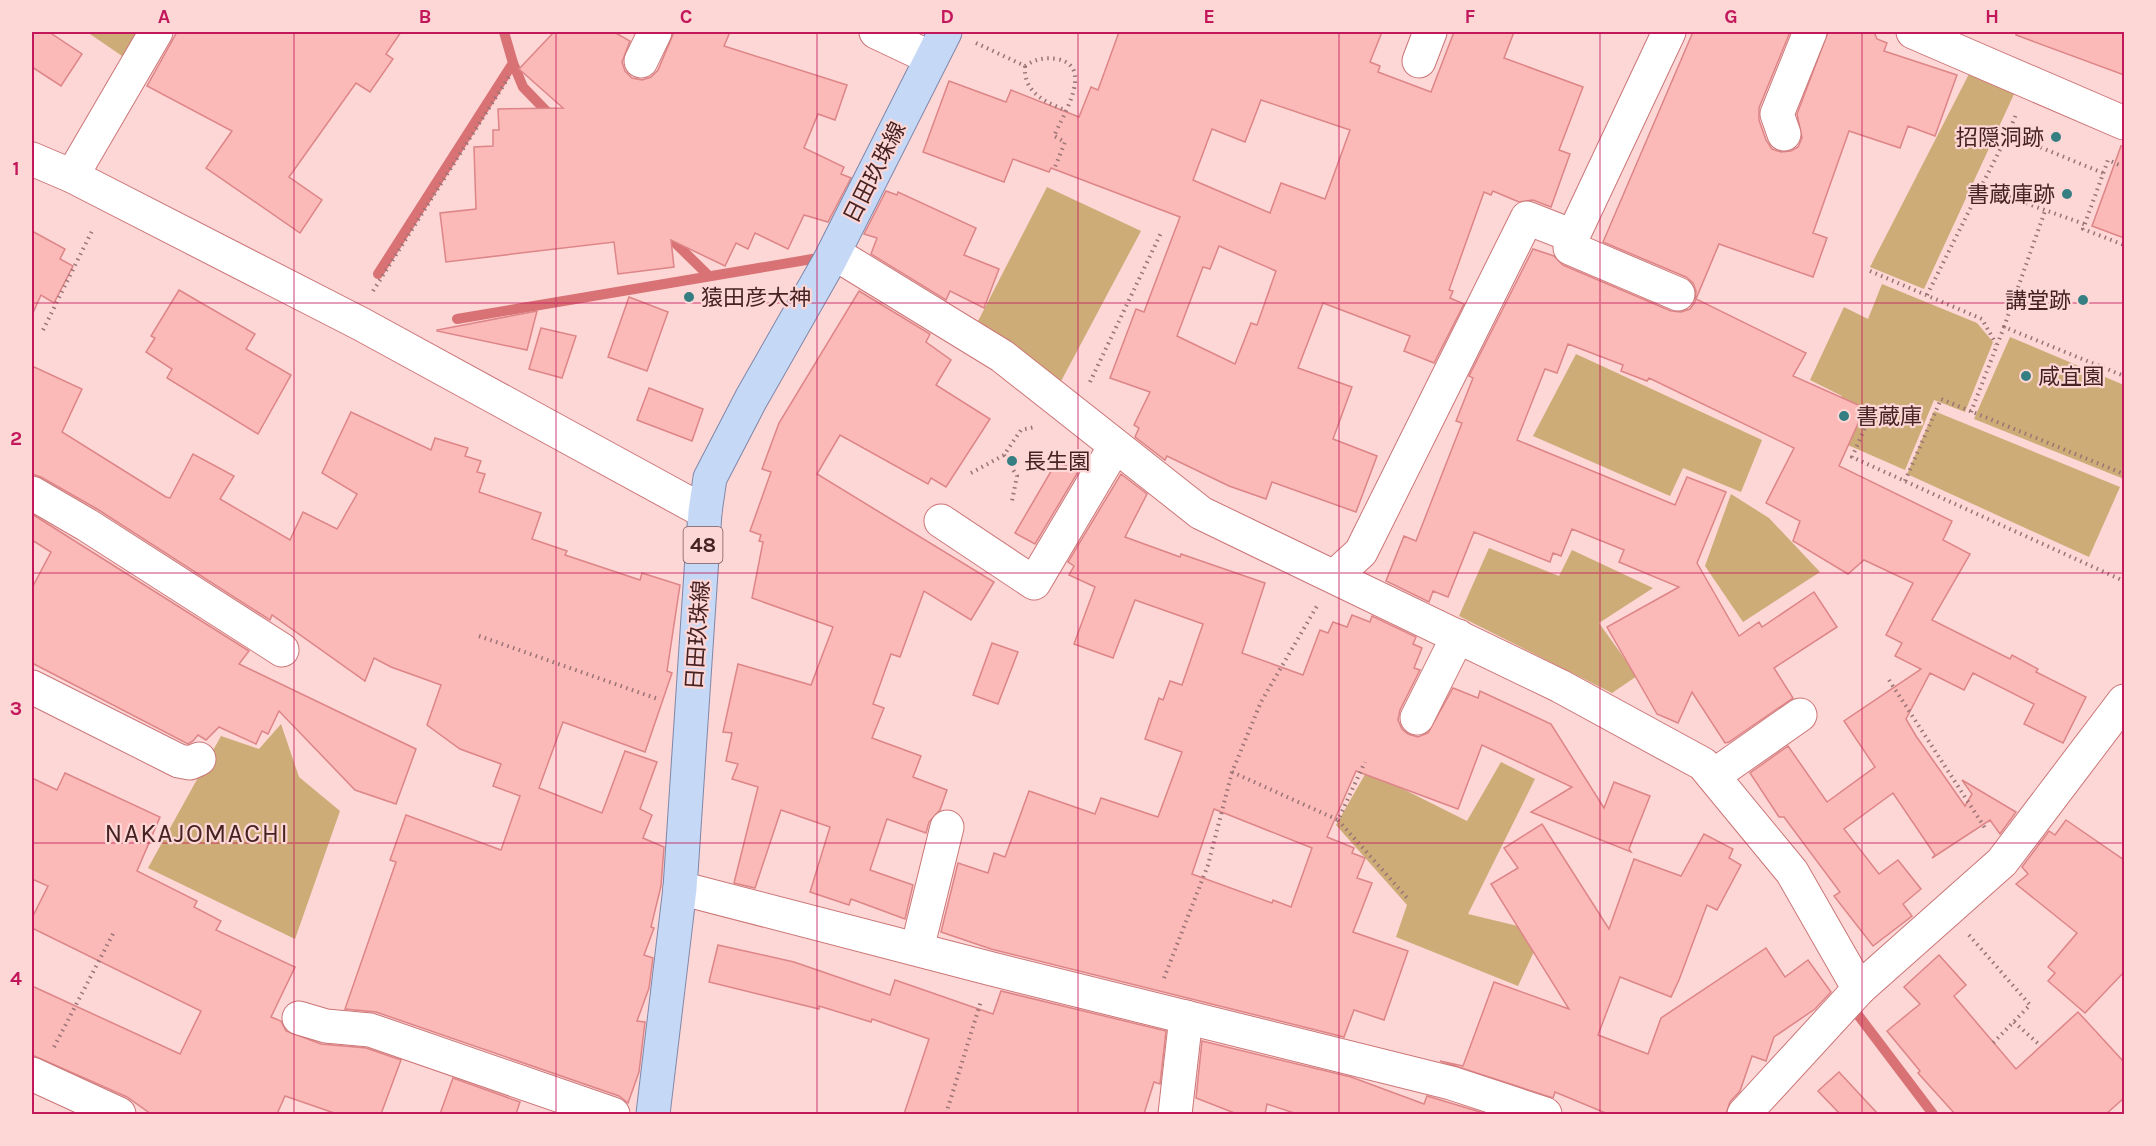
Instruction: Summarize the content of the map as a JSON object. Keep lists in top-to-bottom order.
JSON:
{
  "streets": {
    "main road": ["日田玖珠線", "48"]
  },
  "districts": ["NAKAJOMACHI"],
  "places": [
    "招隠洞跡",
    "書蔵庫跡",
    "猿田彦大神",
    "講堂跡",
    "咸宜園",
    "書蔵庫",
    "長生園"
  ],
  "grid": {
    "columns": [
      "A",
      "B",
      "C",
      "D",
      "E",
      "F",
      "G",
      "H"
    ],
    "rows": [
      "1",
      "2",
      "3",
      "4"
    ]
  }
}
